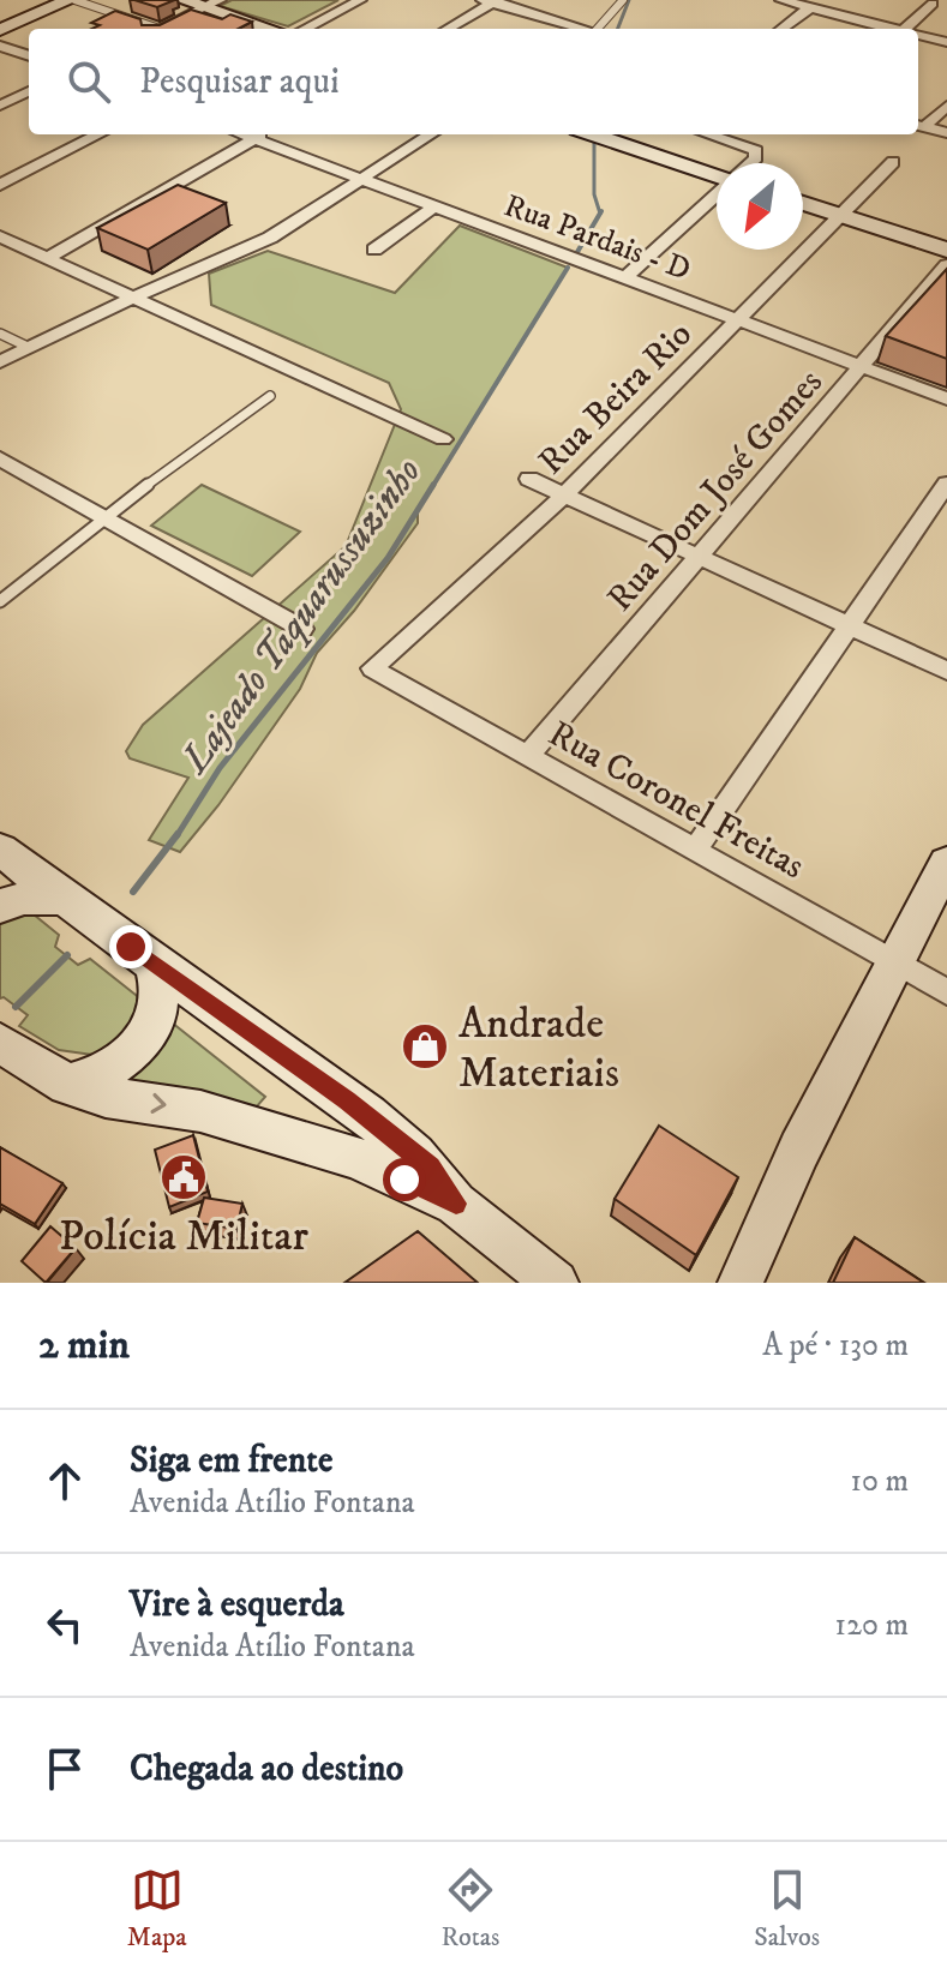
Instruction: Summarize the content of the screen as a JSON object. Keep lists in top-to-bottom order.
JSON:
{
  "streets": {
    "street": [
      "Rua Pardais - D",
      "Rua Beira Rio",
      "Rua Dom José Gomes",
      "Rua Coronel Freitas"
    ]
  },
  "crossings": [
    ["Rua Pardais - D", "Rua Beira Rio"],
    ["Rua Pardais - D", "Rua Dom José Gomes"],
    ["Rua Beira Rio", "Rua Coronel Freitas"],
    ["Rua Dom José Gomes", "Rua Coronel Freitas"]
  ],
  "water": ["Lajeado Taquarussuzinho"],
  "places": {
    "shop": ["Andrade Materiais"],
    "public building": ["Polícia Militar"]
  },
  "north": "bottom left",
  "page": {
    "search": "Pesquisar aqui",
    "heading": ["2 min", "A pé · 130 m"],
    "list": [
      ["Siga em frente", "Avenida Atílio Fontana", "10 m"],
      ["Vire à esquerda", "Avenida Atílio Fontana", "120 m"],
      "Chegada ao destino"
    ],
    "nav": ["Mapa", "Rotas", "Salvos"]
  }
}
